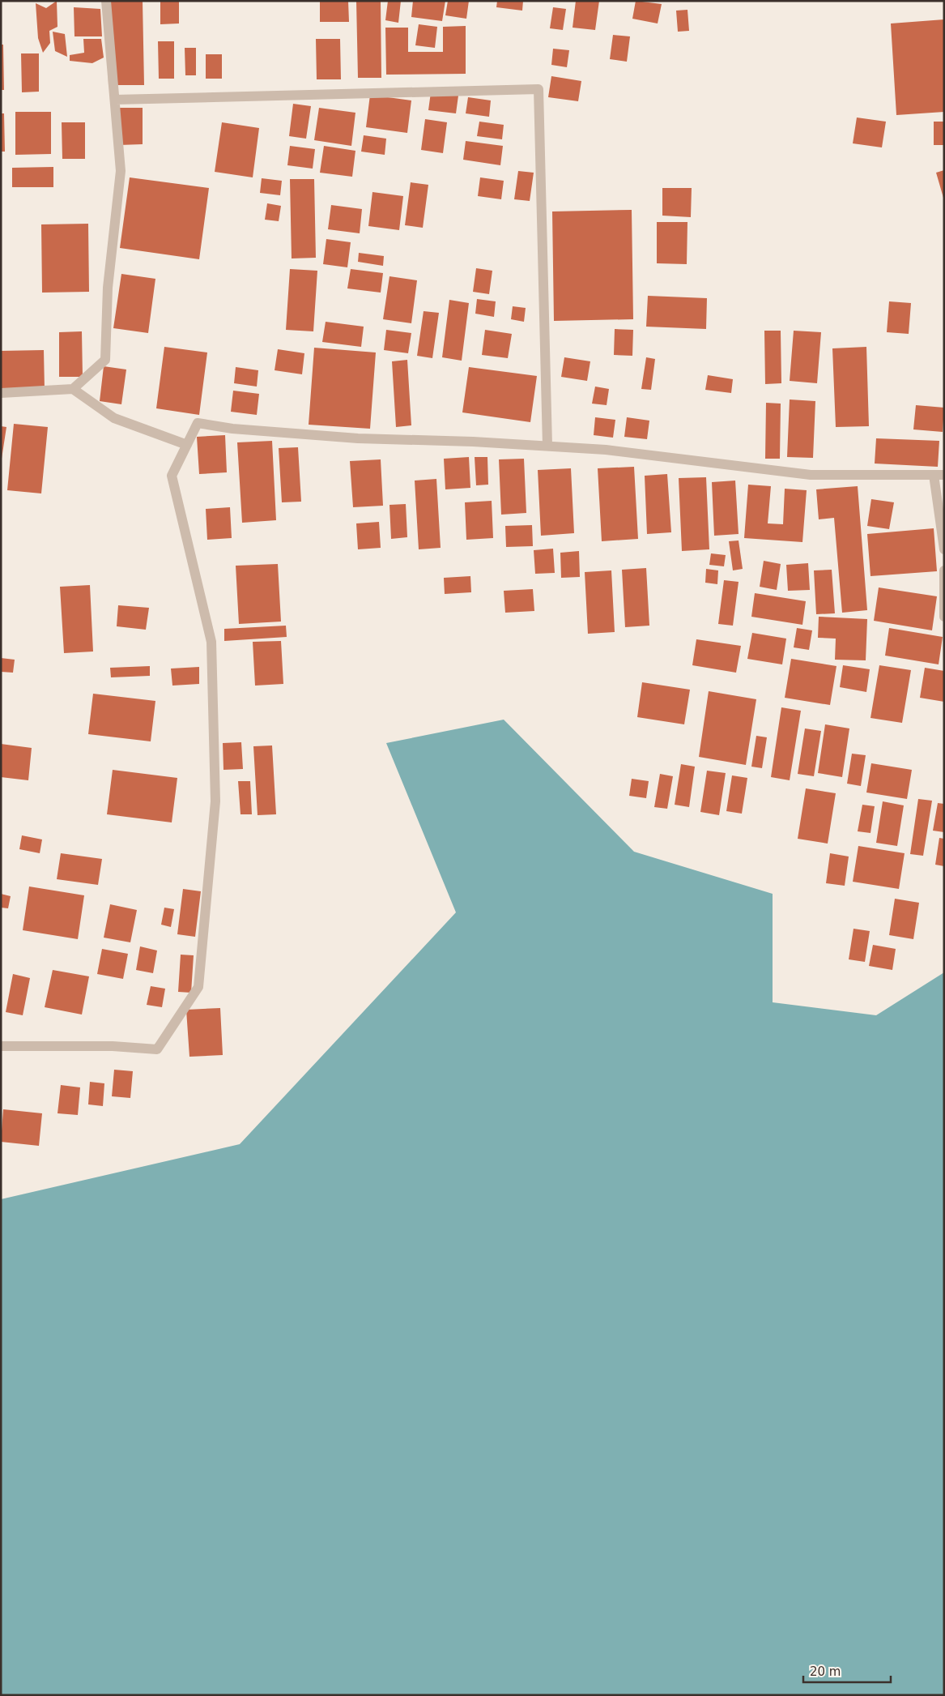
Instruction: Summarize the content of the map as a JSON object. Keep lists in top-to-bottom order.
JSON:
{
  "scale_bar": "20 m"
}
